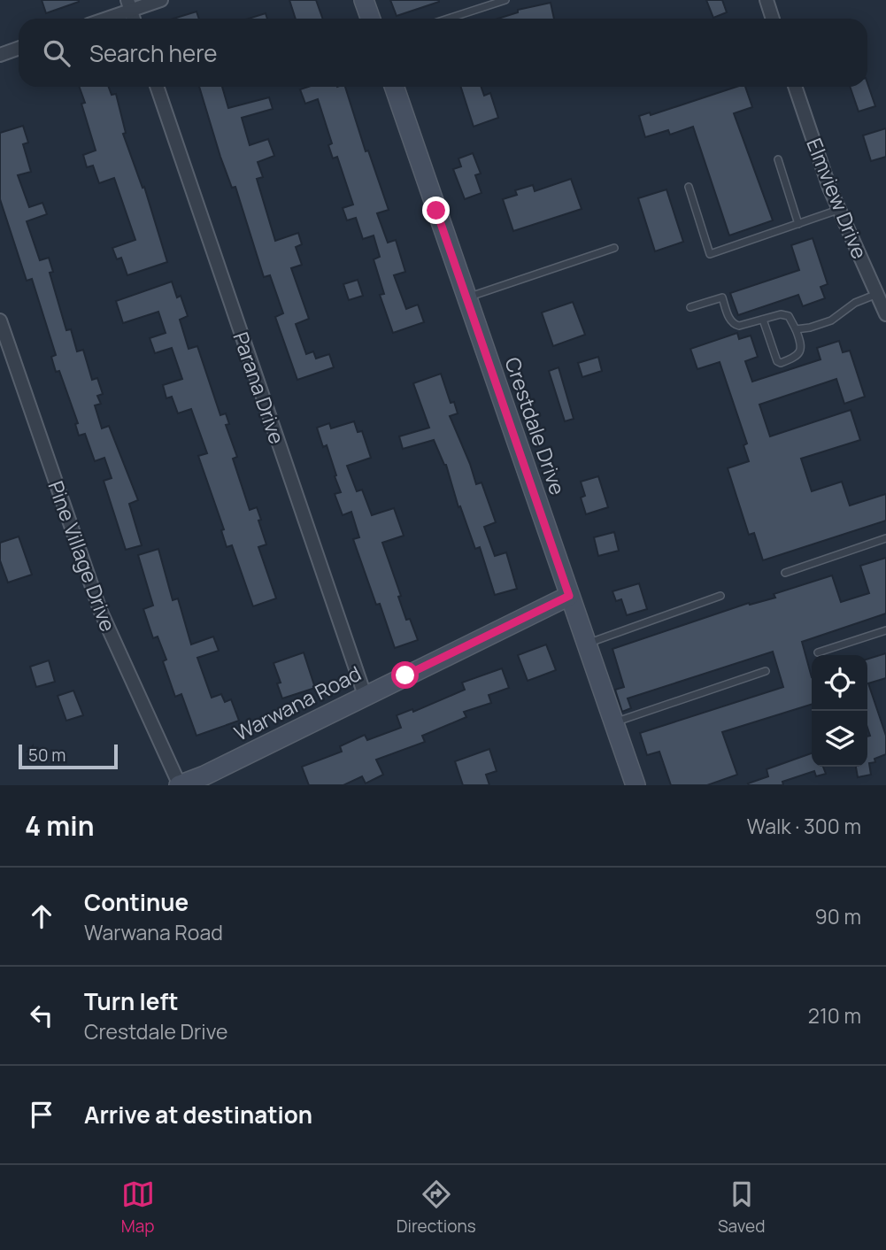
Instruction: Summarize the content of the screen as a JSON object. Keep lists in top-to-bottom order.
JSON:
{
  "streets": {
    "street": [
      "Elmview Drive",
      "Parana Drive",
      "Crestdale Drive",
      "Pine Village Drive",
      "Warwana Road"
    ]
  },
  "crossings": [
    ["Parana Drive", "Warwana Road"],
    ["Crestdale Drive", "Warwana Road"],
    ["Pine Village Drive", "Warwana Road"]
  ],
  "scale_bar": "50 m",
  "page": {
    "search": "Search here",
    "scale": "50 m",
    "heading": ["4 min", "Walk · 300 m"],
    "list": [
      ["Continue", "Warwana Road", "90 m"],
      ["Turn left", "Crestdale Drive", "210 m"],
      "Arrive at destination"
    ],
    "nav": ["Map", "Directions", "Saved"]
  }
}
